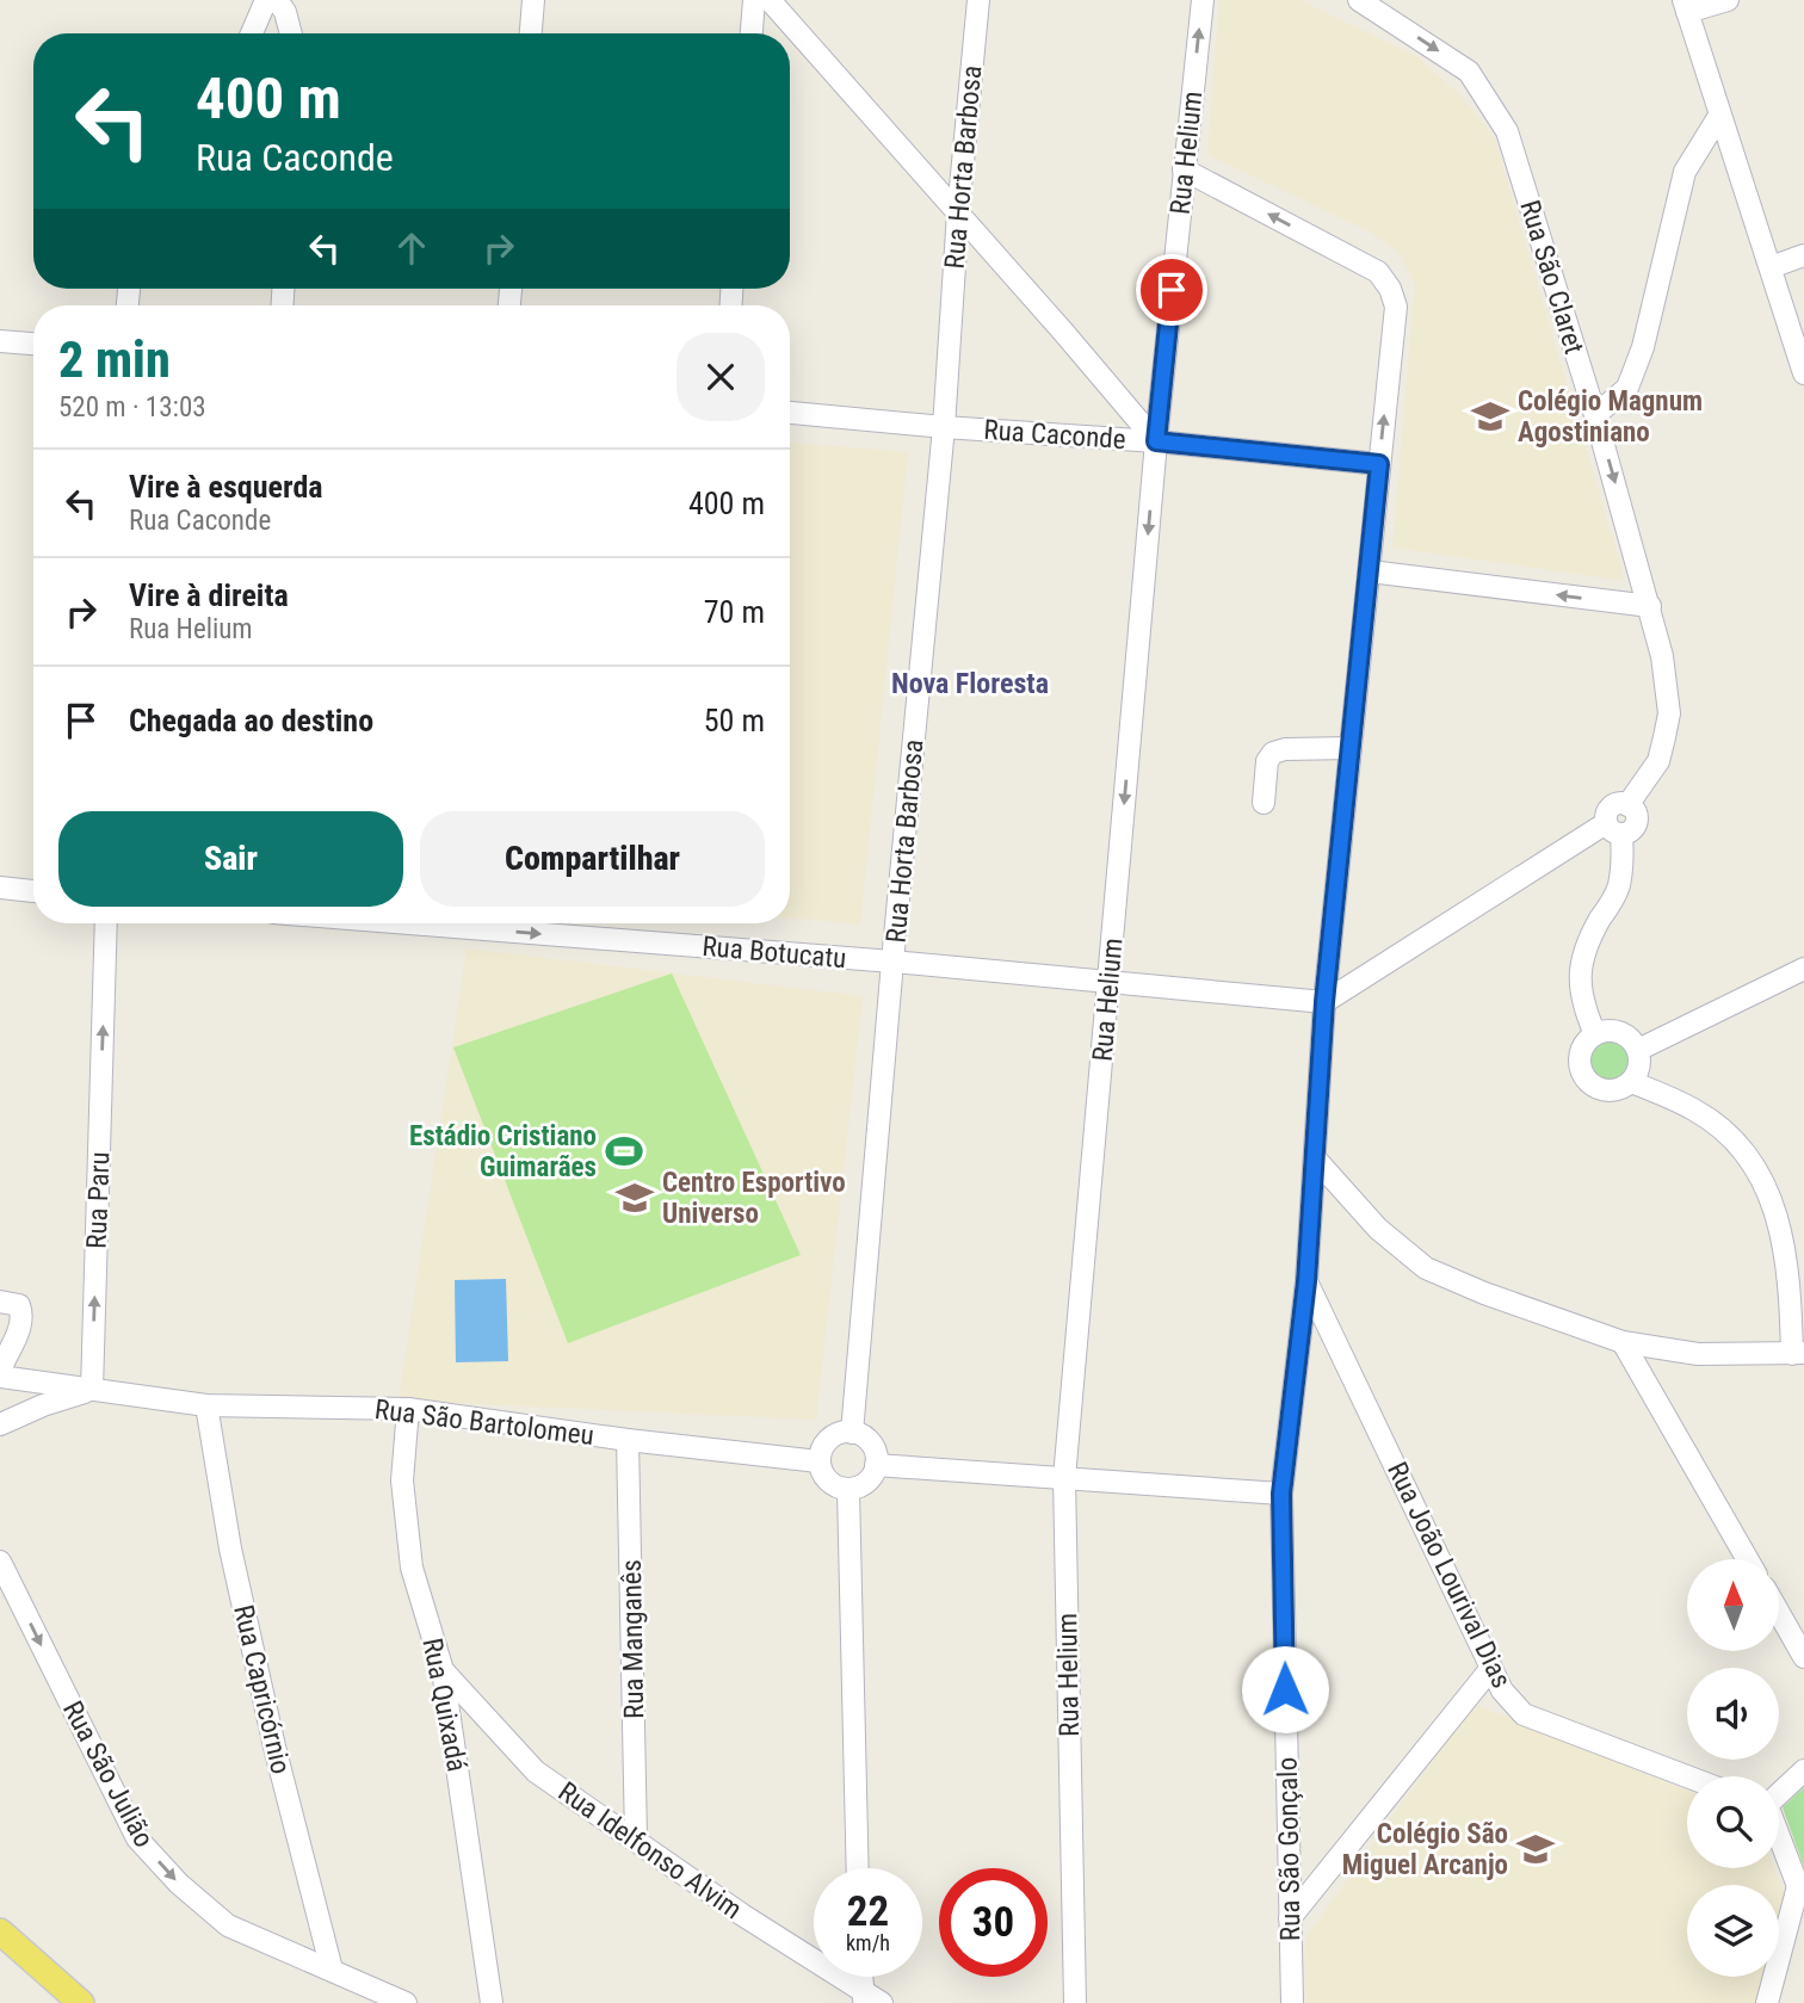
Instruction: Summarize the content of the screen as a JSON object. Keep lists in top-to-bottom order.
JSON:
{
  "streets": {
    "street": [
      "Rua Helium",
      "Rua Horta Barbosa",
      "Rua São Claret",
      "Rua Caconde",
      "Rua Botucatu",
      "Rua Paru",
      "Rua São Bartolomeu",
      "Rua João Lourival Dias",
      "Rua Manganês",
      "Rua Capricórnio",
      "Rua Quixadá",
      "Rua São Julião",
      "Rua São Gonçalo",
      "Rua Idelfonso Alvim"
    ]
  },
  "crossings": [
    ["Rua Helium", "Rua Caconde"],
    ["Rua Helium", "Rua Botucatu"],
    ["Rua Helium", "Rua São Gonçalo"],
    ["Rua Horta Barbosa", "Rua Caconde"],
    ["Rua Horta Barbosa", "Rua Botucatu"],
    ["Rua Horta Barbosa", "Rua São Bartolomeu"],
    ["Rua Caconde", "Rua São Gonçalo"],
    ["Rua Botucatu", "Rua São Gonçalo"],
    ["Rua Paru", "Rua São Bartolomeu"],
    ["Rua São Bartolomeu", "Rua Manganês"],
    ["Rua São Bartolomeu", "Rua Capricórnio"],
    ["Rua São Bartolomeu", "Rua Quixadá"],
    ["Rua João Lourival Dias", "Rua São Gonçalo"],
    ["Rua Manganês", "Rua Idelfonso Alvim"],
    ["Rua Capricórnio", "Rua São Julião"],
    ["Rua Quixadá", "Rua Idelfonso Alvim"]
  ],
  "one_way": [
    "Rua São Claret",
    "Rua Botucatu",
    "Rua Paru",
    "Rua São Julião"
  ],
  "districts": ["Nova Floresta"],
  "places": {
    "school or university": ["Colégio Magnum Agostiniano", "Centro Esportivo Universo", "Colégio São Miguel Arcanjo"],
    "sports": ["Estádio Cristiano Guimarães"]
  },
  "north": "top",
  "page": {
    "turn": ["400 m", "Rua Caconde"],
    "heading": ["2 min", "520 m · 13:03"],
    "list": [
      {
        "name": "Vire à esquerda",
        "note": "Rua Caconde",
        "value": "400 m"
      },
      {
        "name": "Vire à direita",
        "note": "Rua Helium",
        "value": "70 m"
      },
      {
        "name": "Chegada ao destino",
        "value": "50 m"
      }
    ],
    "buttons": ["Sair", "Compartilhar"],
    "speed": "22 km/h",
    "limit": "30"
  }
}
